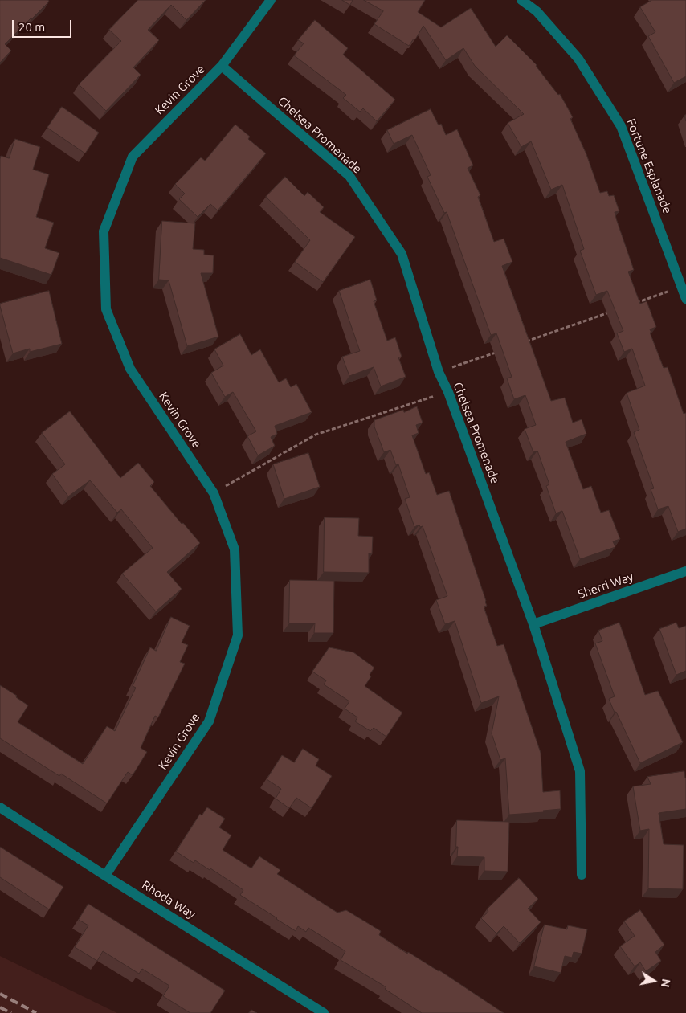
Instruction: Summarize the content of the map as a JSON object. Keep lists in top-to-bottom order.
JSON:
{
  "streets": {
    "street": [
      "Kevin Grove",
      "Chelsea Promenade",
      "Fortune Esplanade",
      "Sherri Way",
      "Rhoda Way"
    ]
  },
  "crossings": [
    ["Kevin Grove", "Chelsea Promenade"],
    ["Kevin Grove", "Rhoda Way"],
    ["Chelsea Promenade", "Sherri Way"]
  ],
  "scale_bar": "20 m",
  "north": "right"
}
